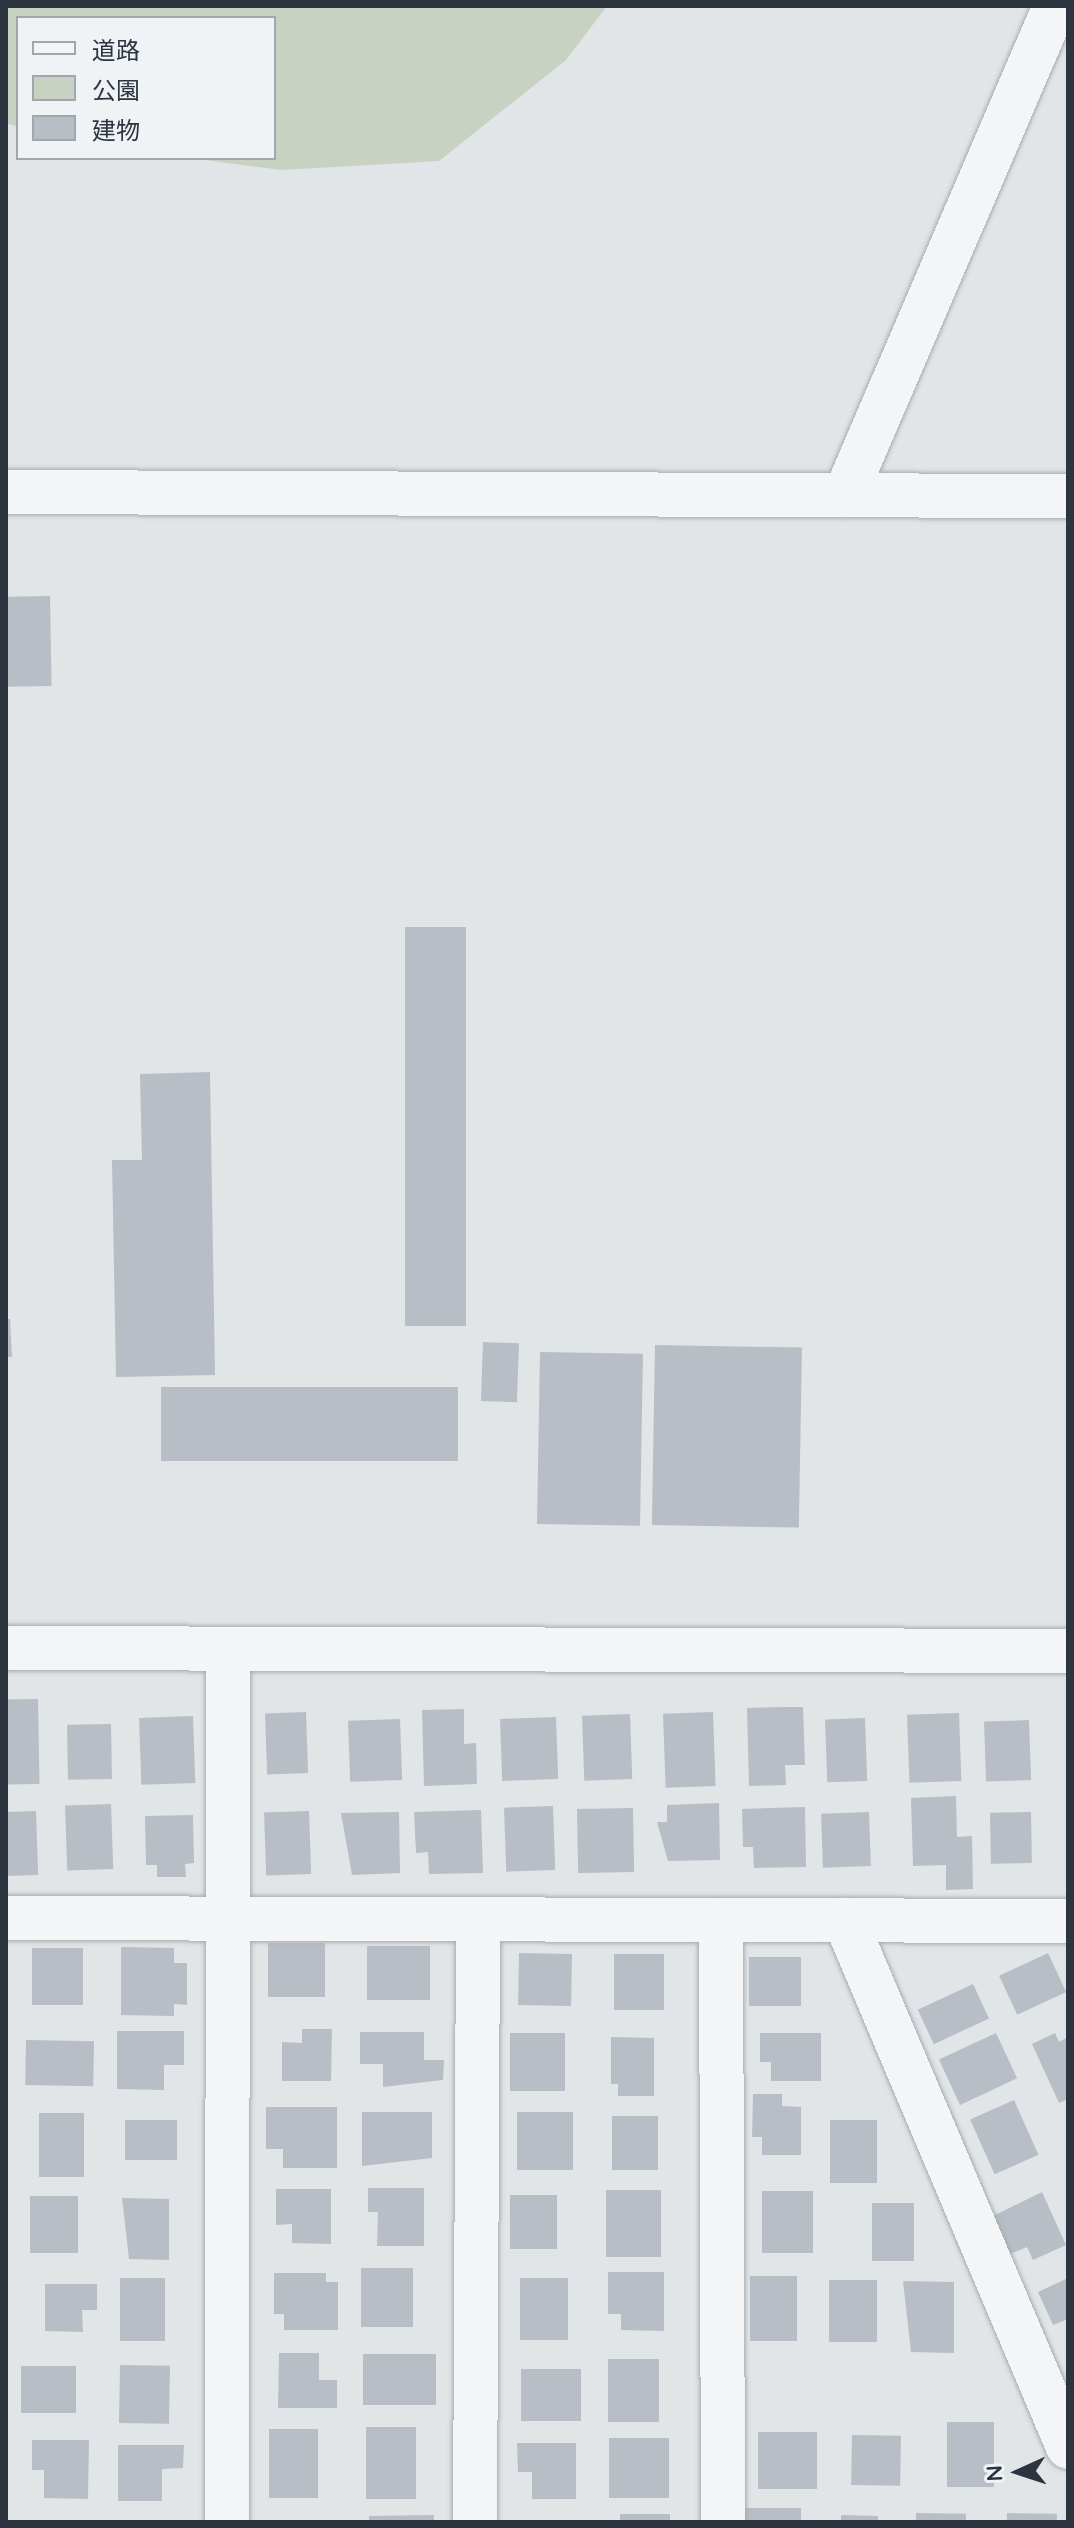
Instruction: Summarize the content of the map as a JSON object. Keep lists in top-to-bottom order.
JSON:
{
  "legend": ["道路", "公園", "建物"],
  "north": "left"
}
